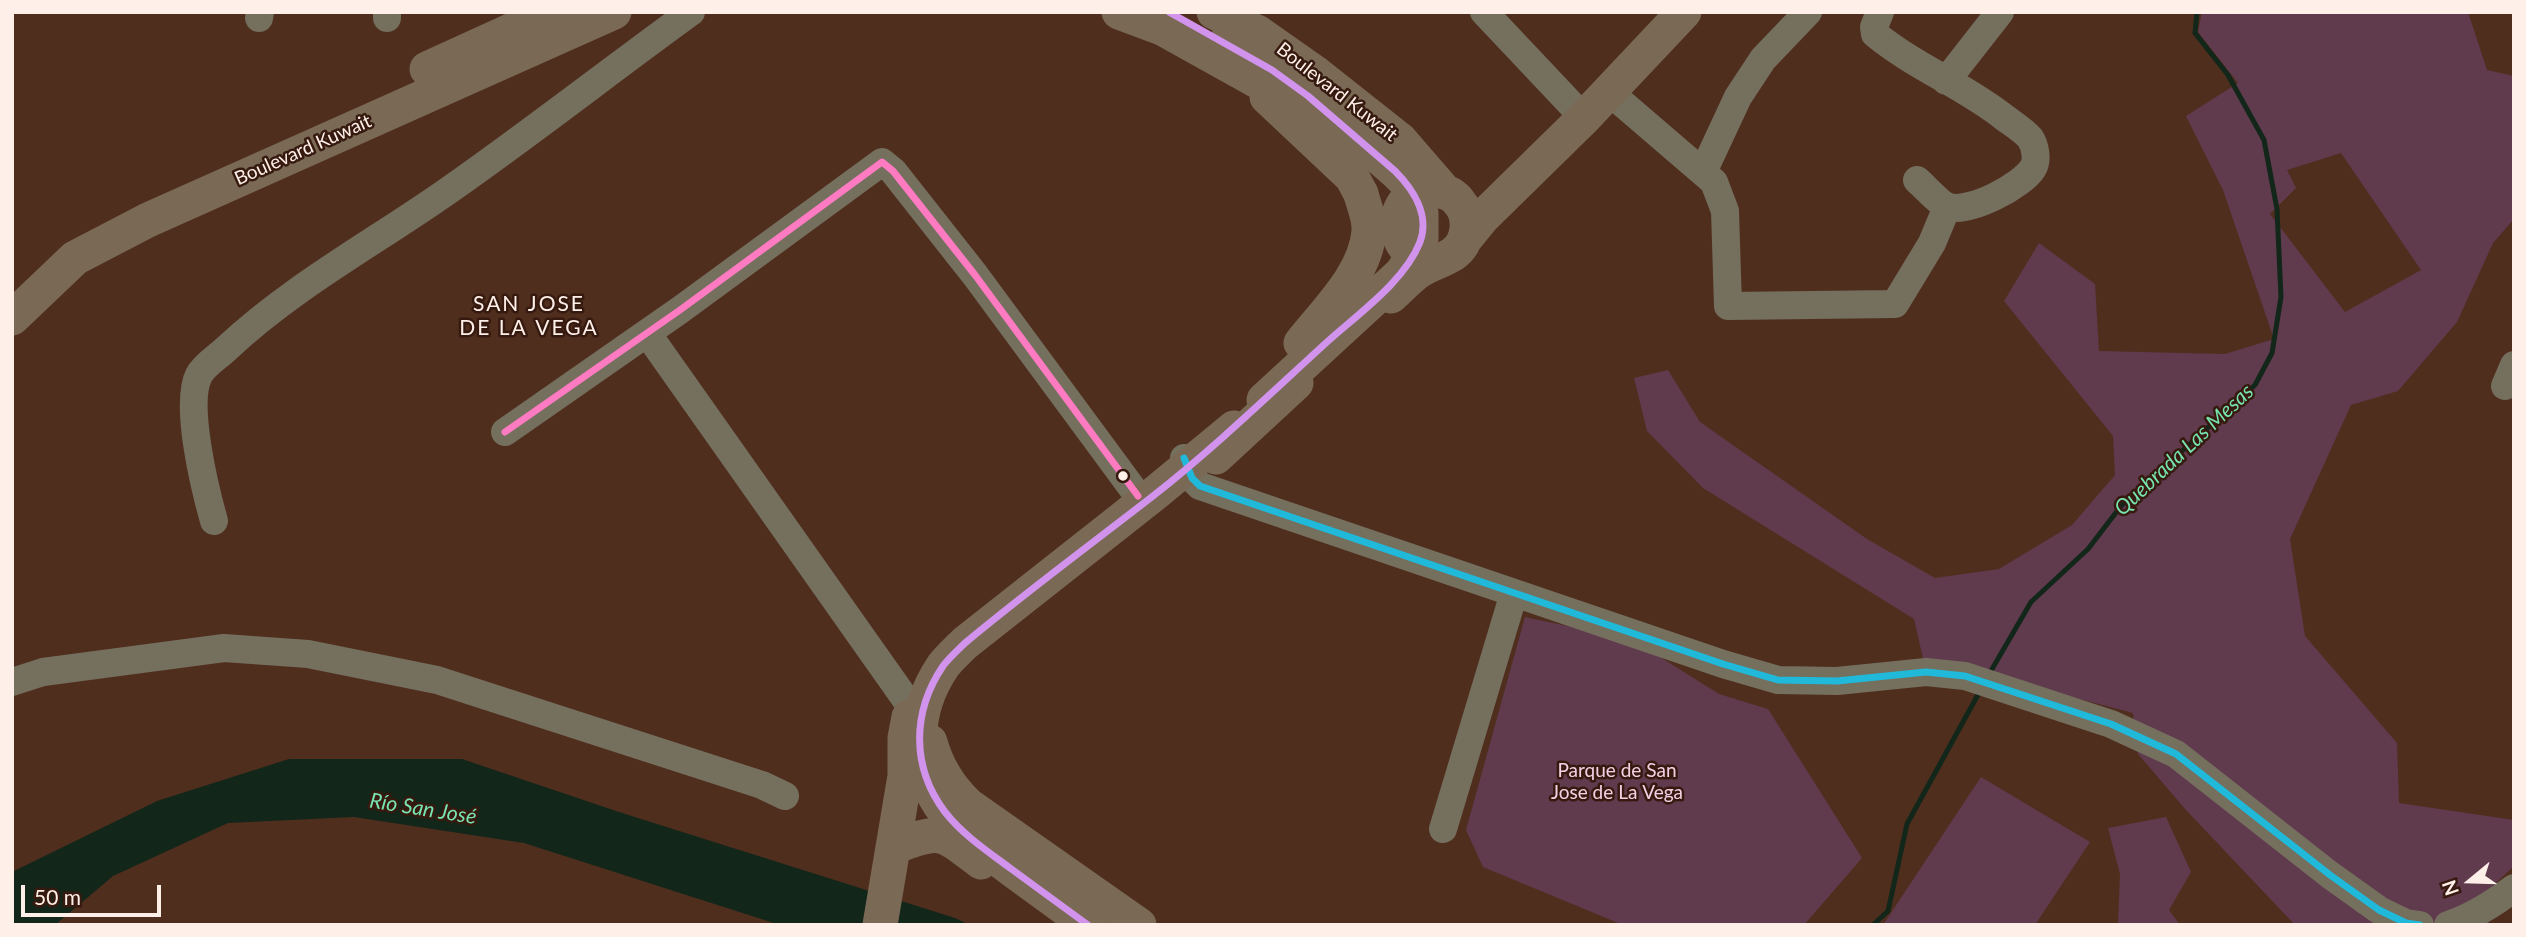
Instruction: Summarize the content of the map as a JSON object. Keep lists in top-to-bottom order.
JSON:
{
  "streets": {
    "main road": ["Boulevard Kuwait"]
  },
  "districts": ["SAN JOSE DE LA VEGA"],
  "water": ["Quebrada Las Mesas", "Río San José"],
  "parks": ["Parque de San Jose de La Vega"],
  "scale_bar": "50 m",
  "north": "left"
}
